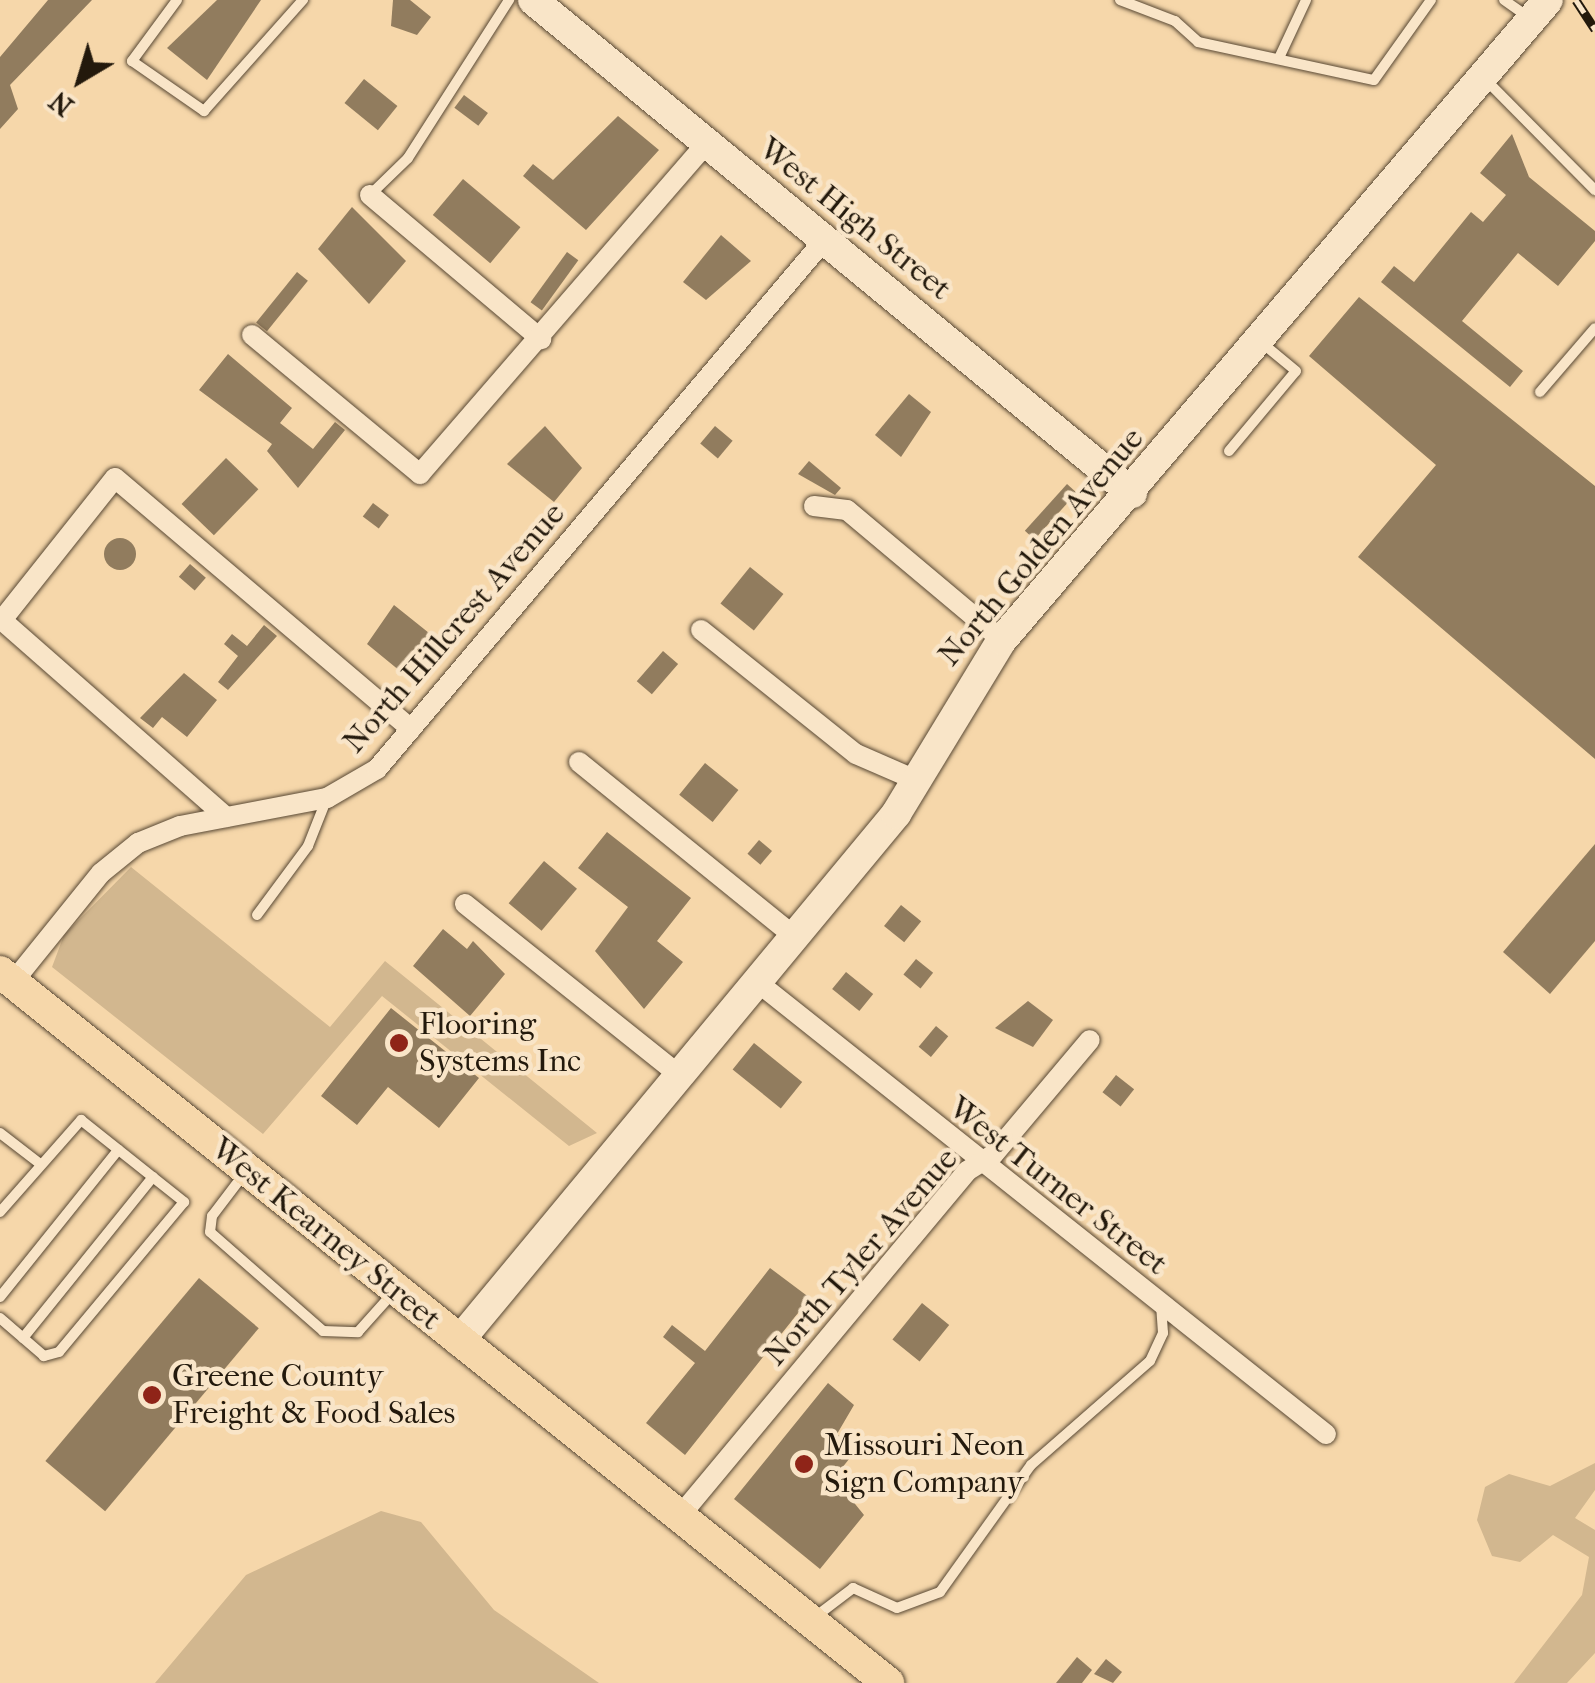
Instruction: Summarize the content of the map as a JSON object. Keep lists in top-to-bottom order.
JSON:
{
  "streets": {
    "main road": ["West Kearney Street"],
    "street": [
      "West High Street",
      "North Golden Avenue",
      "North Hillcrest Avenue",
      "West Turner Street",
      "North Tyler Avenue"
    ]
  },
  "crossings": [
    ["West High Street", "North Golden Avenue"],
    ["West High Street", "North Hillcrest Avenue"],
    ["North Golden Avenue", "West Turner Street"],
    ["North Golden Avenue", "West Kearney Street"],
    ["North Hillcrest Avenue", "West Kearney Street"],
    ["West Turner Street", "North Tyler Avenue"],
    ["West Kearney Street", "North Tyler Avenue"]
  ],
  "places": ["Flooring Systems Inc", "Greene County Freight & Food Sales", "Missouri Neon Sign Company"],
  "north": "bottom left"
}
